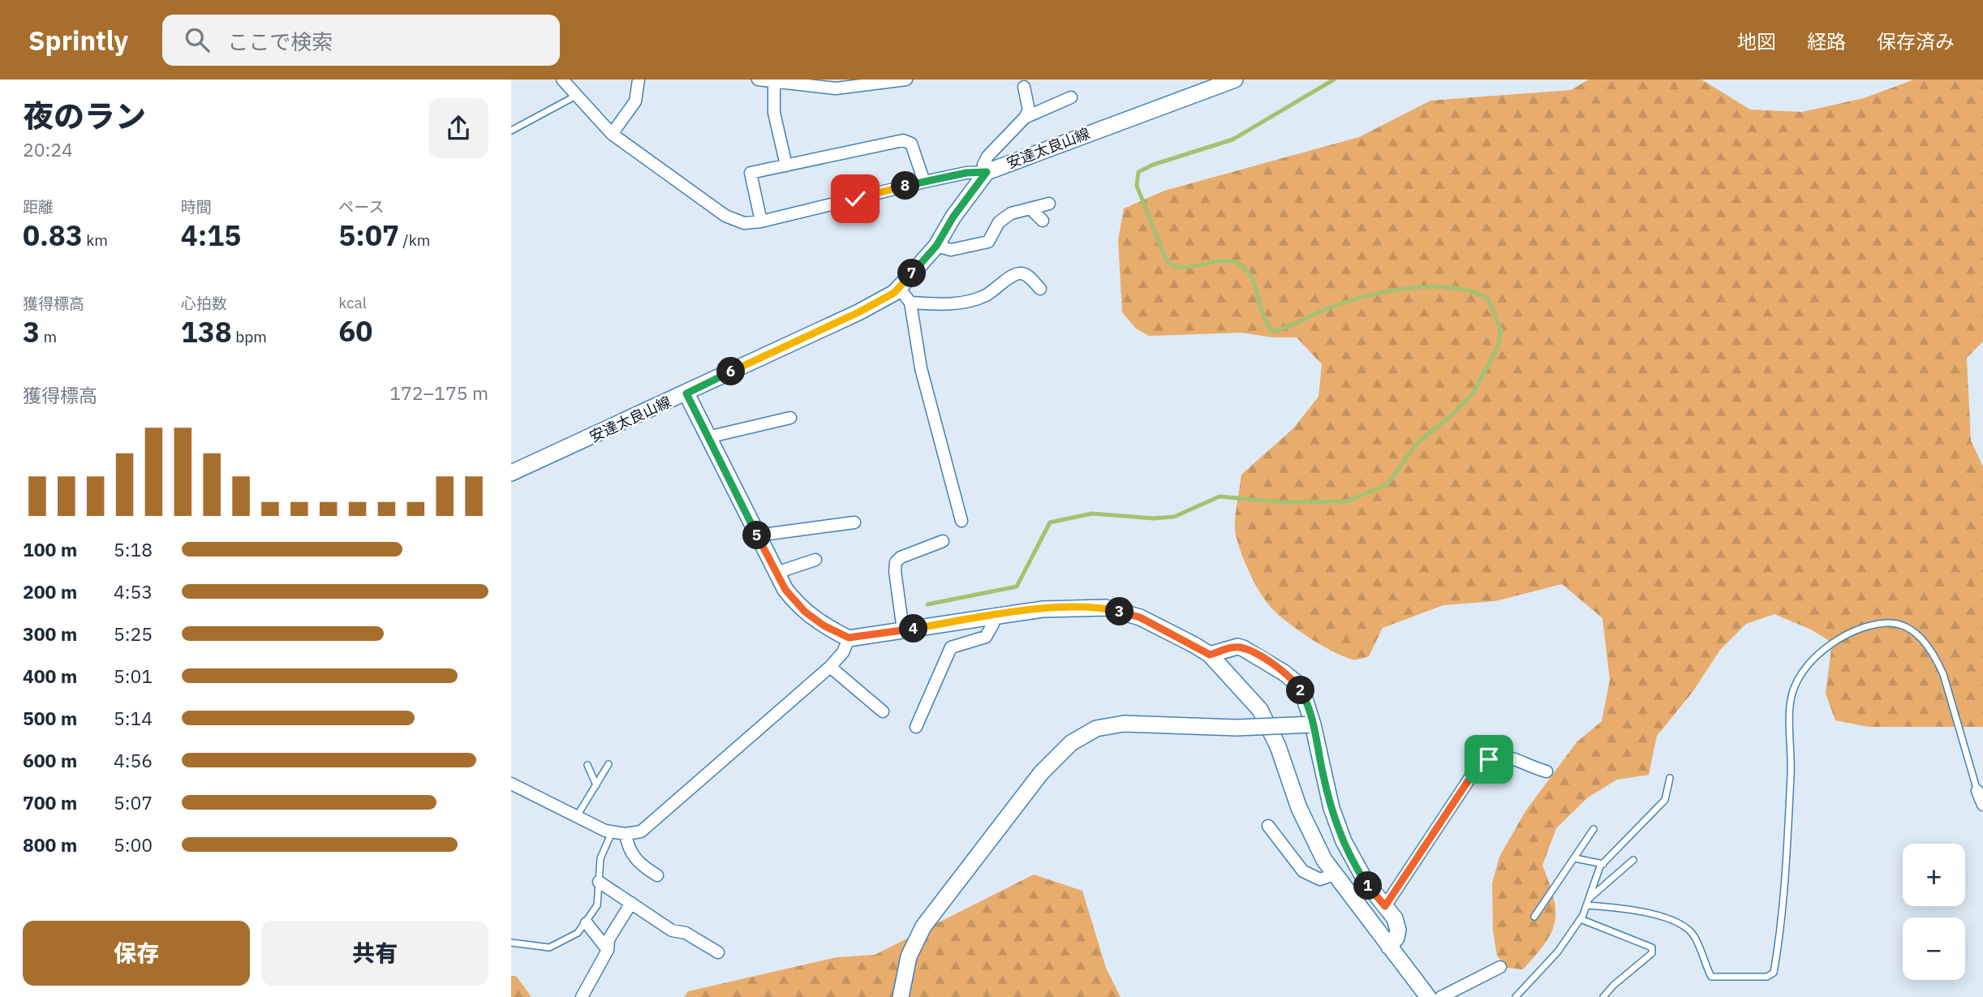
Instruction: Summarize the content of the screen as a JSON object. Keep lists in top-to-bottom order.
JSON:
{
  "streets": {
    "street": ["安達太良山線"]
  },
  "page": {
    "header": "Sprintly",
    "search": "ここで検索",
    "nav": ["地図", "経路", "保存済み"],
    "heading": ["夜のラン", "20:24"],
    "pins": [
      "8",
      "7",
      "6",
      "5",
      "3",
      "4",
      "2",
      "1"
    ],
    "stats": [
      ["距離", "0.83 km"],
      ["時間", "4:15"],
      ["ペース", "5:07 /km"],
      ["獲得標高", "3 m"],
      ["心拍数", "138 bpm"],
      ["kcal", "60"]
    ],
    "chart": ["獲得標高", "172–175 m"],
    "list": [
      {
        "name": "100 m",
        "note": "5:18"
      },
      {
        "name": "200 m",
        "note": "4:53"
      },
      {
        "name": "300 m",
        "note": "5:25"
      },
      {
        "name": "400 m",
        "note": "5:01"
      },
      {
        "name": "500 m",
        "note": "5:14"
      },
      {
        "name": "600 m",
        "note": "4:56"
      },
      {
        "name": "700 m",
        "note": "5:07"
      },
      {
        "name": "800 m",
        "note": "5:00"
      }
    ],
    "map_buttons": ["+", "−"],
    "buttons": ["保存", "共有"]
  }
}
